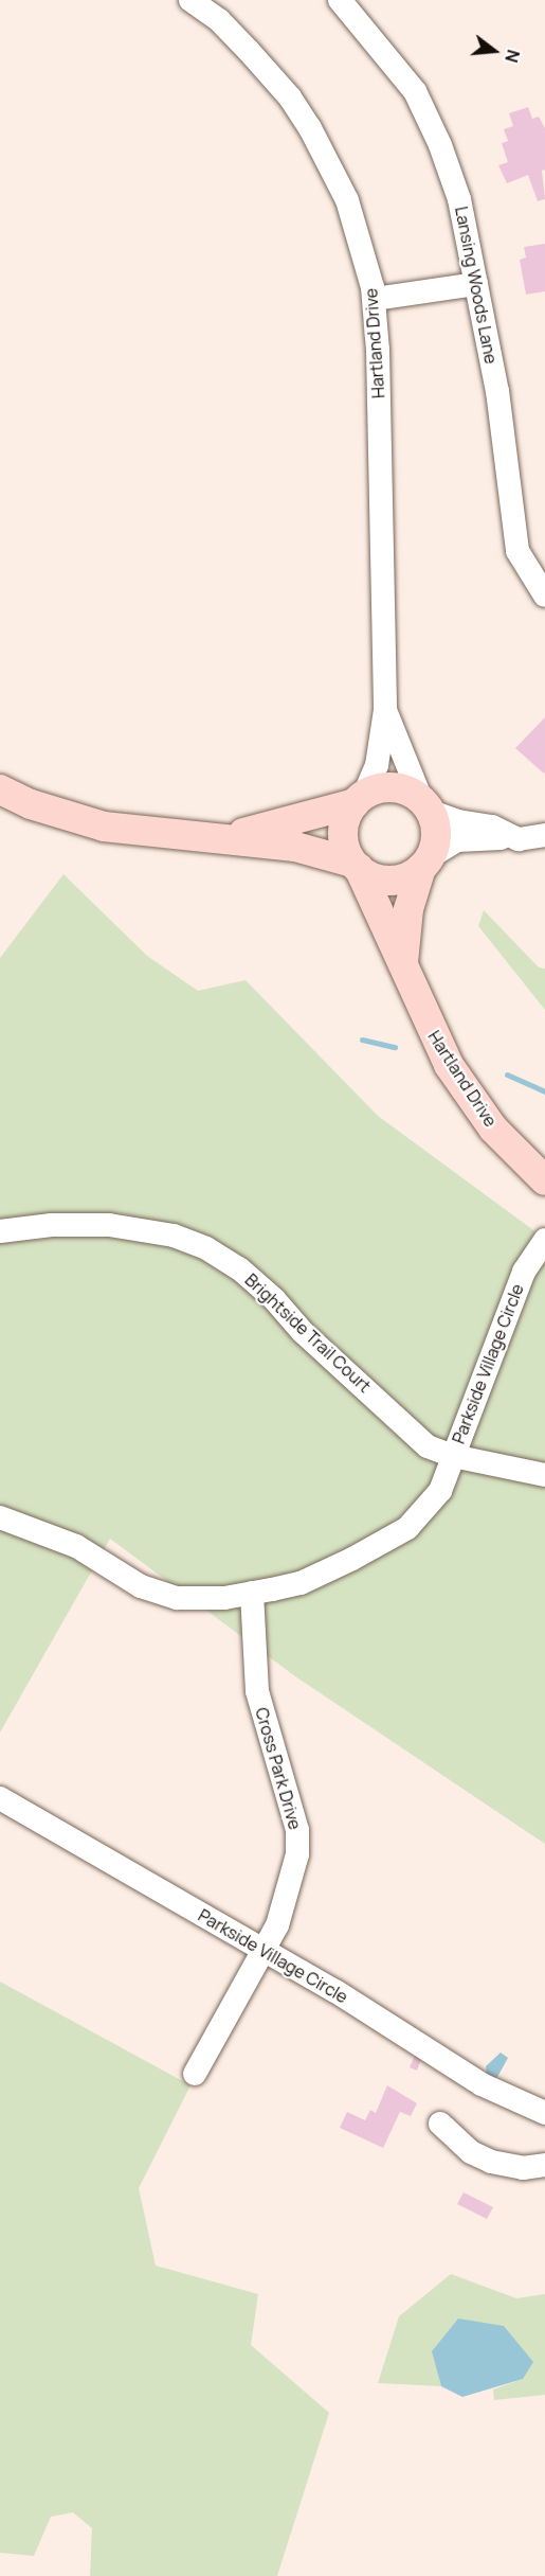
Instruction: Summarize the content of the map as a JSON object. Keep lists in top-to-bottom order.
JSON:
{
  "streets": {
    "main road": ["Hartland Drive"],
    "street": [
      "Lansing Woods Lane",
      "Brightside Trail Court",
      "Parkside Village Circle",
      "Cross Park Drive"
    ]
  },
  "crossings": [
    ["Brightside Trail Court", "Parkside Village Circle"],
    ["Parkside Village Circle", "Cross Park Drive"]
  ],
  "north": "right"
}
